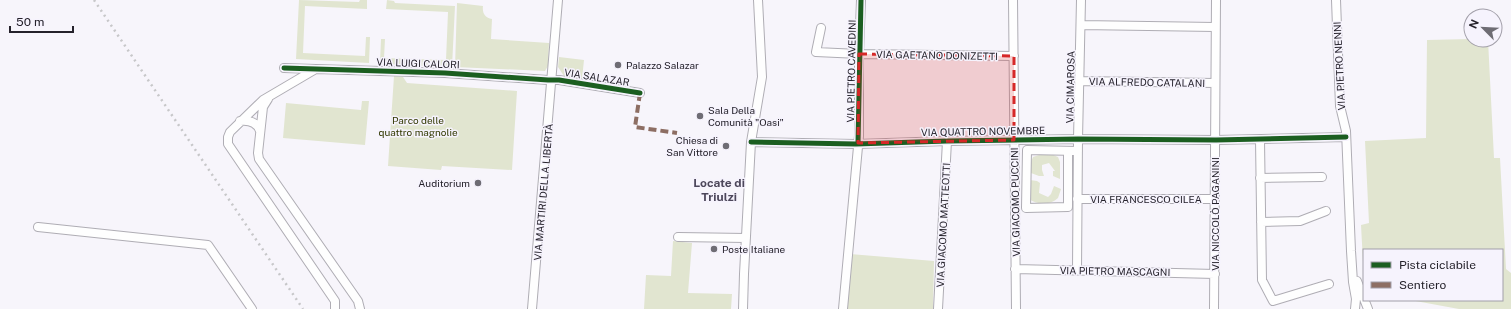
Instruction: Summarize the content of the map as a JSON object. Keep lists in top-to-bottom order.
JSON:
{
  "streets": {
    "street": [
      "VIA GAETANO DONIZETTI",
      "VIA LUIGI CALORI",
      "VIA PIETRO NENNI",
      "VIA PIETRO CAVEDINI",
      "VIA SALAZAR",
      "VIA ALFREDO CATALANI",
      "VIA CIMAROSA",
      "VIA QUATTRO NOVEMBRE",
      "VIA MARTIRI DELLA LIBERTÀ",
      "VIA FRANCESCO CILEA",
      "VIA GIACOMO PUCCINI",
      "VIA NICCOLÒ PAGANINI",
      "VIA GIACOMO MATTEOTTI",
      "VIA PIETRO MASCAGNI"
    ]
  },
  "crossings": [
    ["VIA GAETANO DONIZETTI", "VIA PIETRO CAVEDINI"],
    ["VIA GAETANO DONIZETTI", "VIA GIACOMO PUCCINI"],
    ["VIA LUIGI CALORI", "VIA SALAZAR"],
    ["VIA LUIGI CALORI", "VIA MARTIRI DELLA LIBERTÀ"],
    ["VIA PIETRO NENNI", "VIA QUATTRO NOVEMBRE"],
    ["VIA PIETRO CAVEDINI", "VIA QUATTRO NOVEMBRE"],
    ["VIA SALAZAR", "VIA MARTIRI DELLA LIBERTÀ"],
    ["VIA ALFREDO CATALANI", "VIA CIMAROSA"],
    ["VIA ALFREDO CATALANI", "VIA NICCOLÒ PAGANINI"],
    ["VIA CIMAROSA", "VIA QUATTRO NOVEMBRE"],
    ["VIA CIMAROSA", "VIA FRANCESCO CILEA"],
    ["VIA CIMAROSA", "VIA PIETRO MASCAGNI"],
    ["VIA QUATTRO NOVEMBRE", "VIA GIACOMO PUCCINI"],
    ["VIA QUATTRO NOVEMBRE", "VIA NICCOLÒ PAGANINI"],
    ["VIA QUATTRO NOVEMBRE", "VIA GIACOMO MATTEOTTI"],
    ["VIA FRANCESCO CILEA", "VIA NICCOLÒ PAGANINI"],
    ["VIA GIACOMO PUCCINI", "VIA PIETRO MASCAGNI"],
    ["VIA NICCOLÒ PAGANINI", "VIA PIETRO MASCAGNI"]
  ],
  "districts": ["Locate di Triulzi"],
  "parks": ["Parco delle quattro magnolie"],
  "places": [
    "Palazzo Salazar",
    "Sala Della Comunità \"Oasi\"",
    "Chiesa di San Vittore",
    "Auditorium",
    "Poste Italiane"
  ],
  "legend": ["Pista ciclabile", "Sentiero"],
  "scale_bar": "50 m",
  "north": "top left"
}
